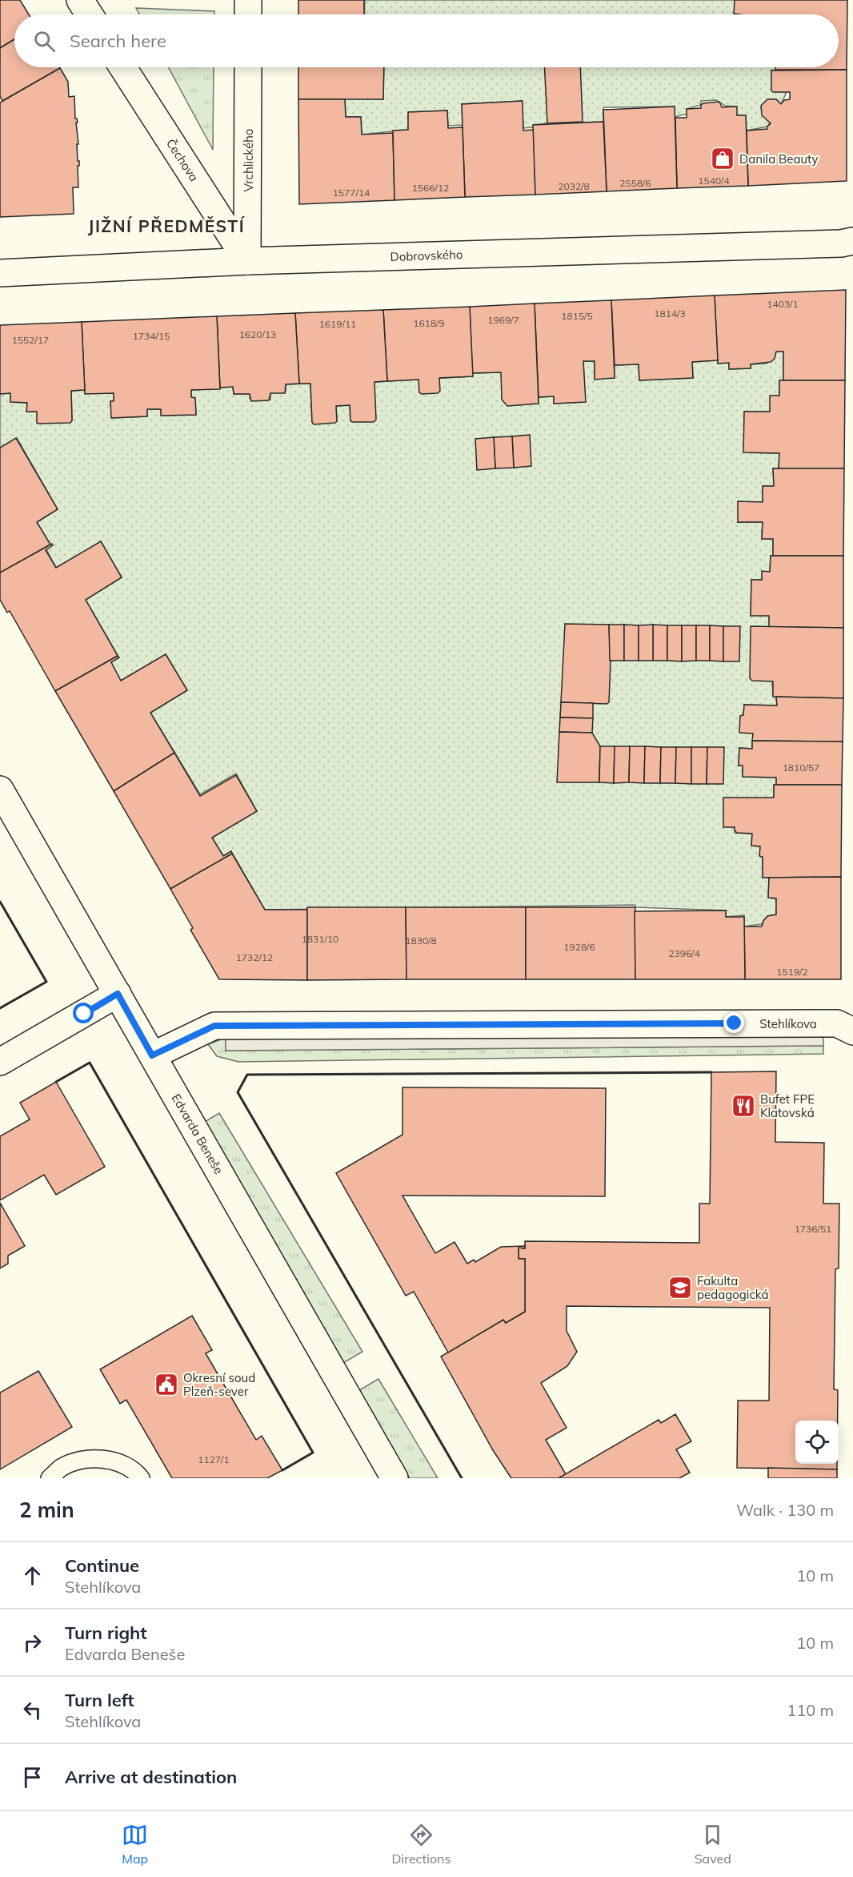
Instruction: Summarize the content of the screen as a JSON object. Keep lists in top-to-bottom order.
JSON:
{
  "streets": {
    "street": [
      "Čechova",
      "Vrchlického",
      "Dobrovského",
      "Stehlíkova",
      "Edvarda Beneše"
    ]
  },
  "crossings": [
    ["Čechova", "Vrchlického"],
    ["Čechova", "Dobrovského"],
    ["Vrchlického", "Dobrovského"],
    ["Stehlíkova", "Edvarda Beneše"]
  ],
  "districts": ["JIŽNÍ PŘEDMĚSTÍ"],
  "places": {
    "shop": ["Danila Beauty"],
    "restaurant": ["Bufet FPE Klatovská"],
    "school or university": ["Fakulta pedagogická"],
    "public building": ["Okresní soud Plzeň-sever"]
  },
  "house_numbers": [
    "1540/4",
    "2558/6",
    "2032/8",
    "1566/12",
    "1577/14",
    "1403/1",
    "1814/3",
    "1815/5",
    "1969/7",
    "1618/9",
    "1619/11",
    "1620/13",
    "1734/15",
    "1552/17",
    "1810/57",
    "1831/10",
    "1830/8",
    "1928/6",
    "2396/4",
    "1732/12",
    "1519/2",
    "1736/51",
    "1127/1"
  ],
  "page": {
    "search": "Search here",
    "heading": ["2 min", "Walk · 130 m"],
    "list": [
      ["Continue", "Stehlíkova", "10 m"],
      ["Turn right", "Edvarda Beneše", "10 m"],
      ["Turn left", "Stehlíkova", "110 m"],
      "Arrive at destination"
    ],
    "nav": ["Map", "Directions", "Saved"]
  }
}
